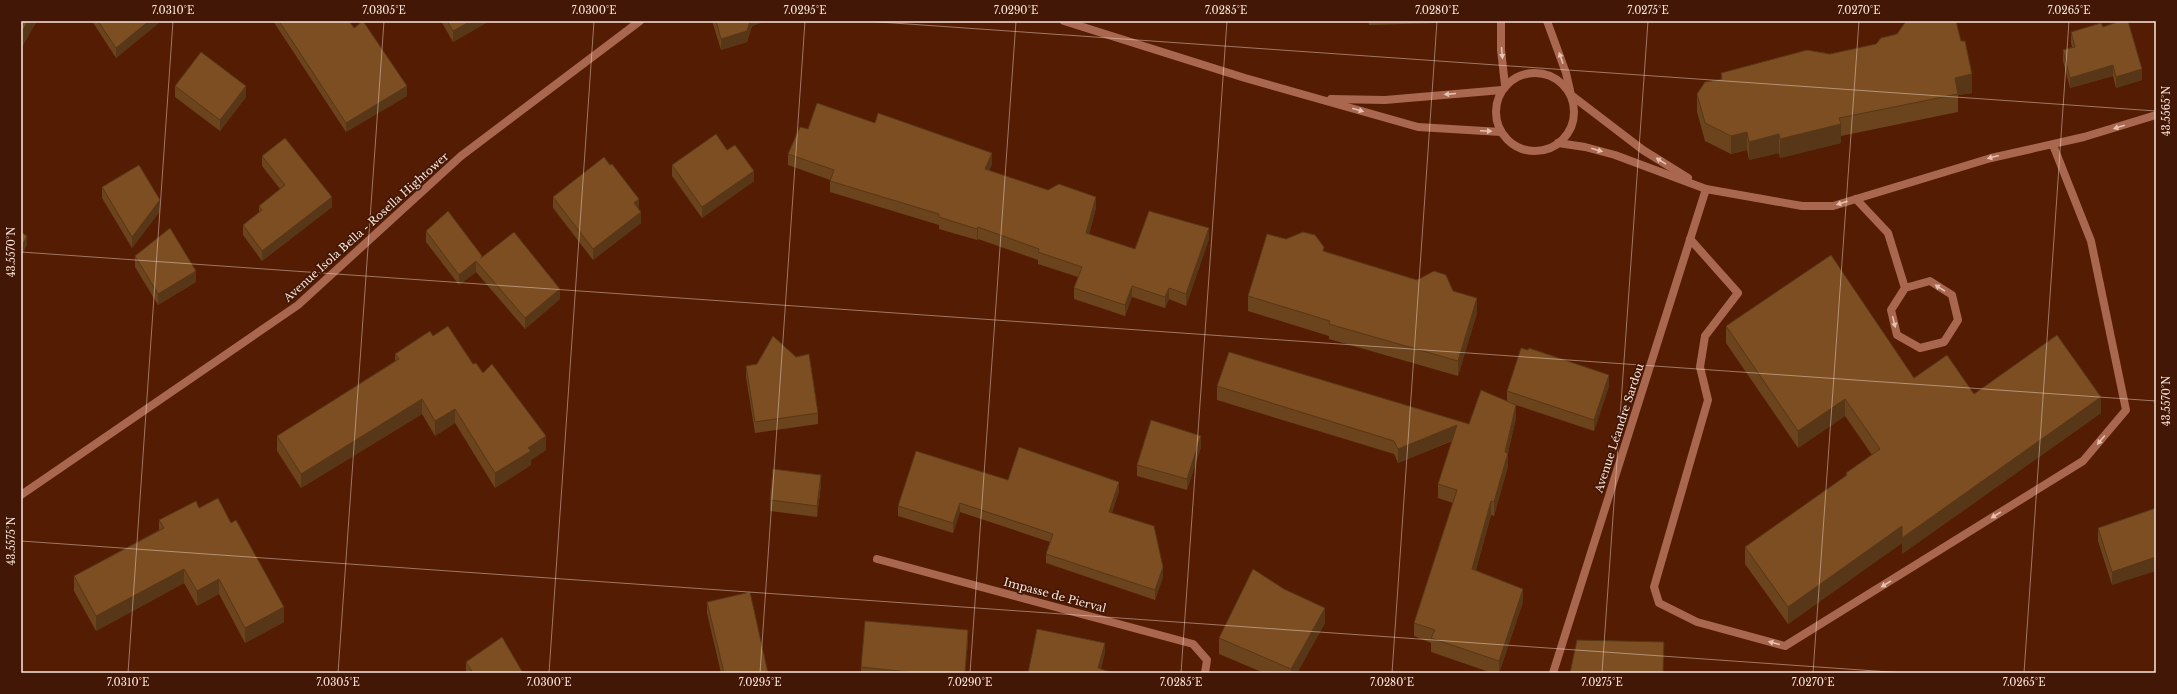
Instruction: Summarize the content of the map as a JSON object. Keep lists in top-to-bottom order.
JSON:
{
  "streets": {
    "street": ["Avenue Isola Bella - Rosella Hightower", "Avenue Léandre Sardou", "Impasse de Pierval"]
  },
  "coordinates": [
    "7.0310°E",
    "7.0305°E",
    "7.0300°E",
    "7.0295°E",
    "7.0290°E",
    "7.0285°E",
    "7.0280°E",
    "7.0275°E",
    "7.0270°E",
    "7.0265°E",
    "43.5565°N",
    "43.5570°N",
    "43.5575°N"
  ]
}
